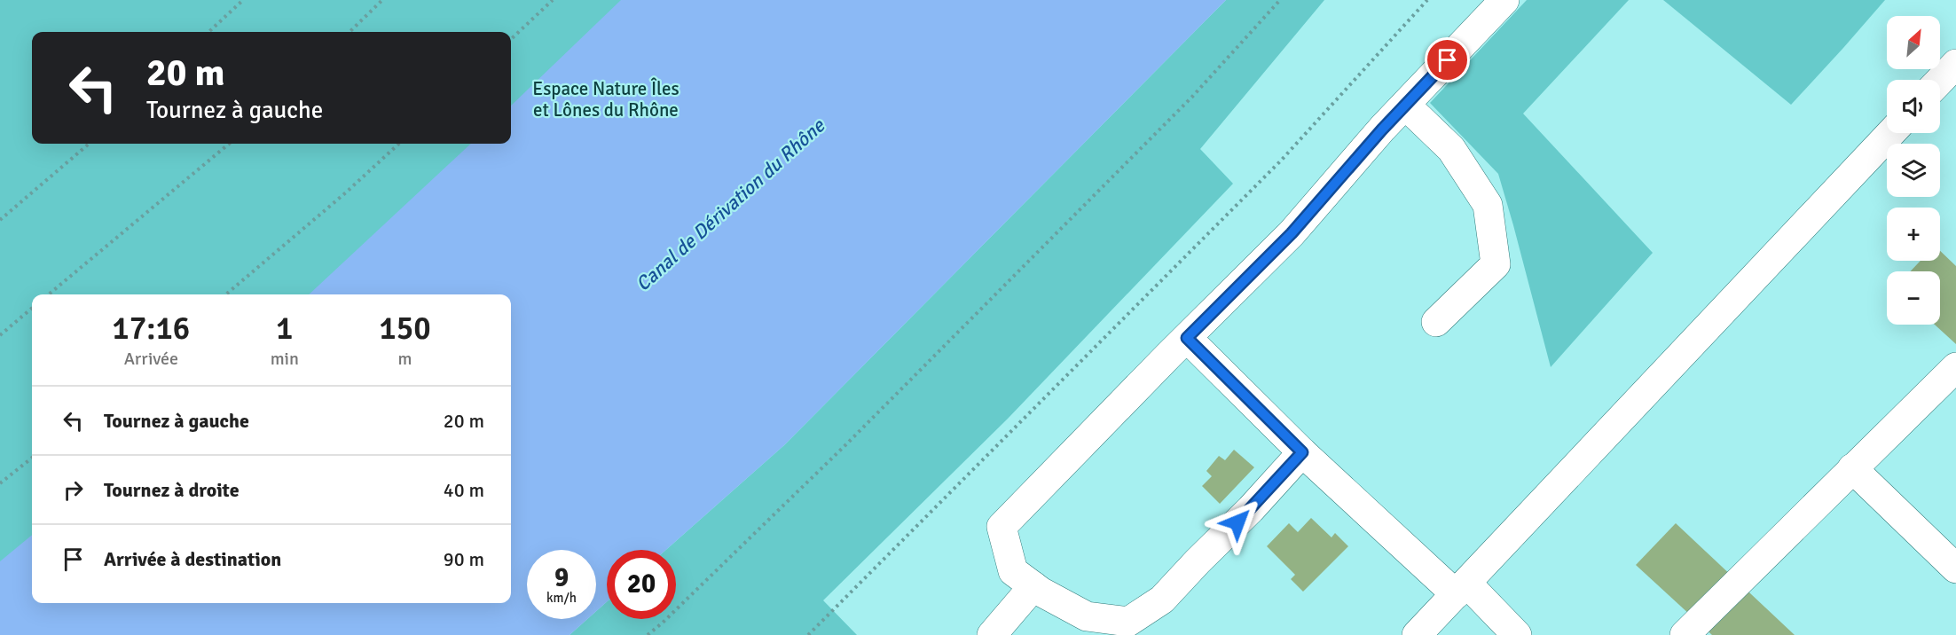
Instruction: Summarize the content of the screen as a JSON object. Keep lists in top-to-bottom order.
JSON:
{
  "water": ["Canal de Dérivation du Rhône"],
  "parks": ["Espace Nature Îles et Lônes du Rhône"],
  "north": "top right",
  "page": {
    "map_buttons": ["+", "−"],
    "turn": ["20 m", "Tournez à gauche"],
    "eta": [
      "17:16",
      "Arrivée",
      "1",
      "min",
      "150",
      "m"
    ],
    "list": [
      {
        "name": "Tournez à gauche",
        "value": "20 m"
      },
      {
        "name": "Tournez à droite",
        "value": "40 m"
      },
      {
        "name": "Arrivée à destination",
        "value": "90 m"
      }
    ],
    "speed": "9 km/h",
    "limit": "20"
  }
}
